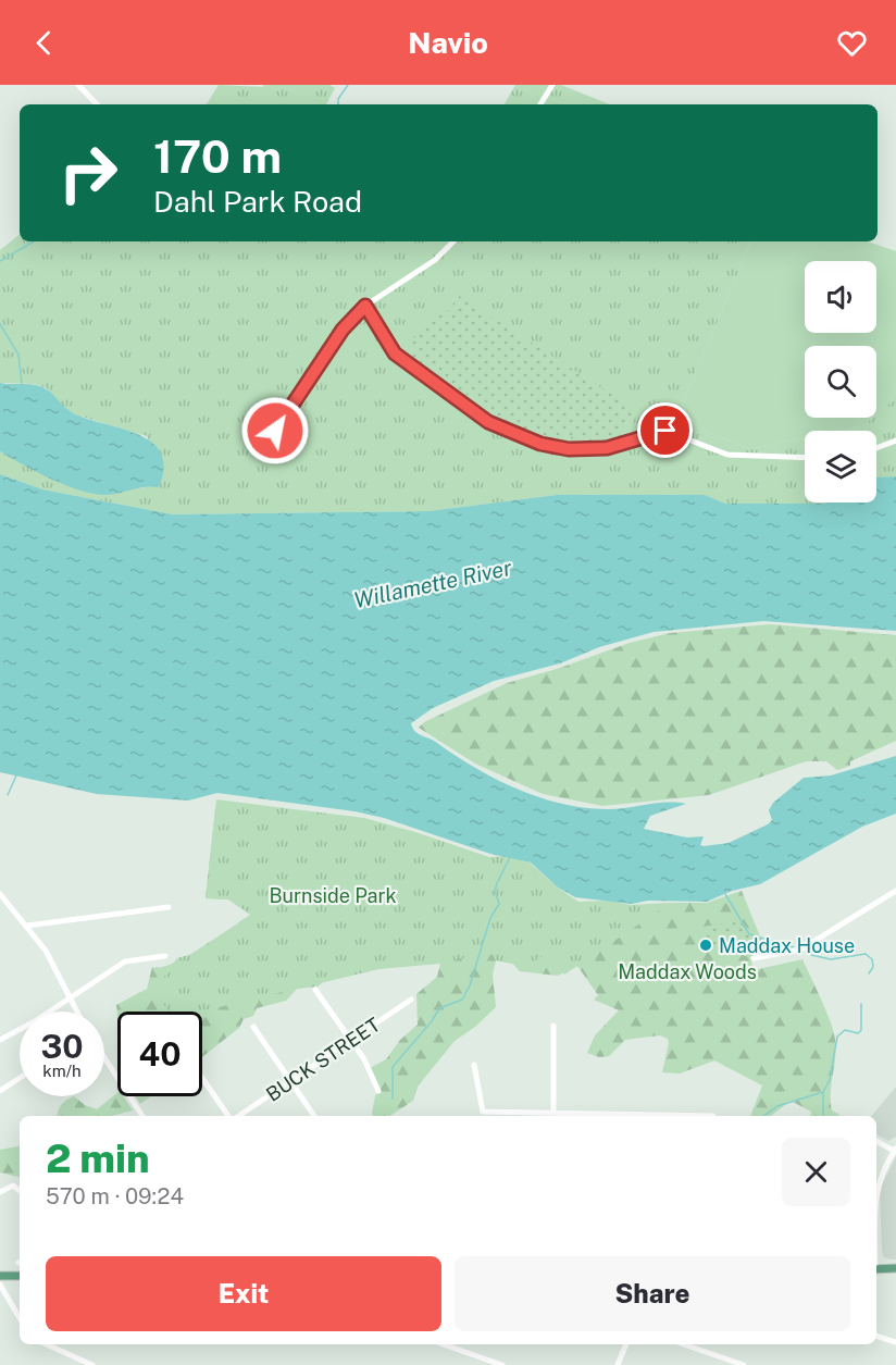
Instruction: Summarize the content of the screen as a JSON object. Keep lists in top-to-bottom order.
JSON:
{
  "streets": {
    "street": ["BUCK STREET"]
  },
  "water": ["Willamette River"],
  "parks": ["Burnside Park", "Maddax Woods"],
  "places": ["Maddax House"],
  "page": {
    "header": "Navio",
    "turn": ["170 m", "Dahl Park Road"],
    "speed": "30 km/h",
    "limit": "40",
    "heading": ["2 min", "570 m · 09:24"],
    "buttons": ["Exit", "Share"]
  }
}
